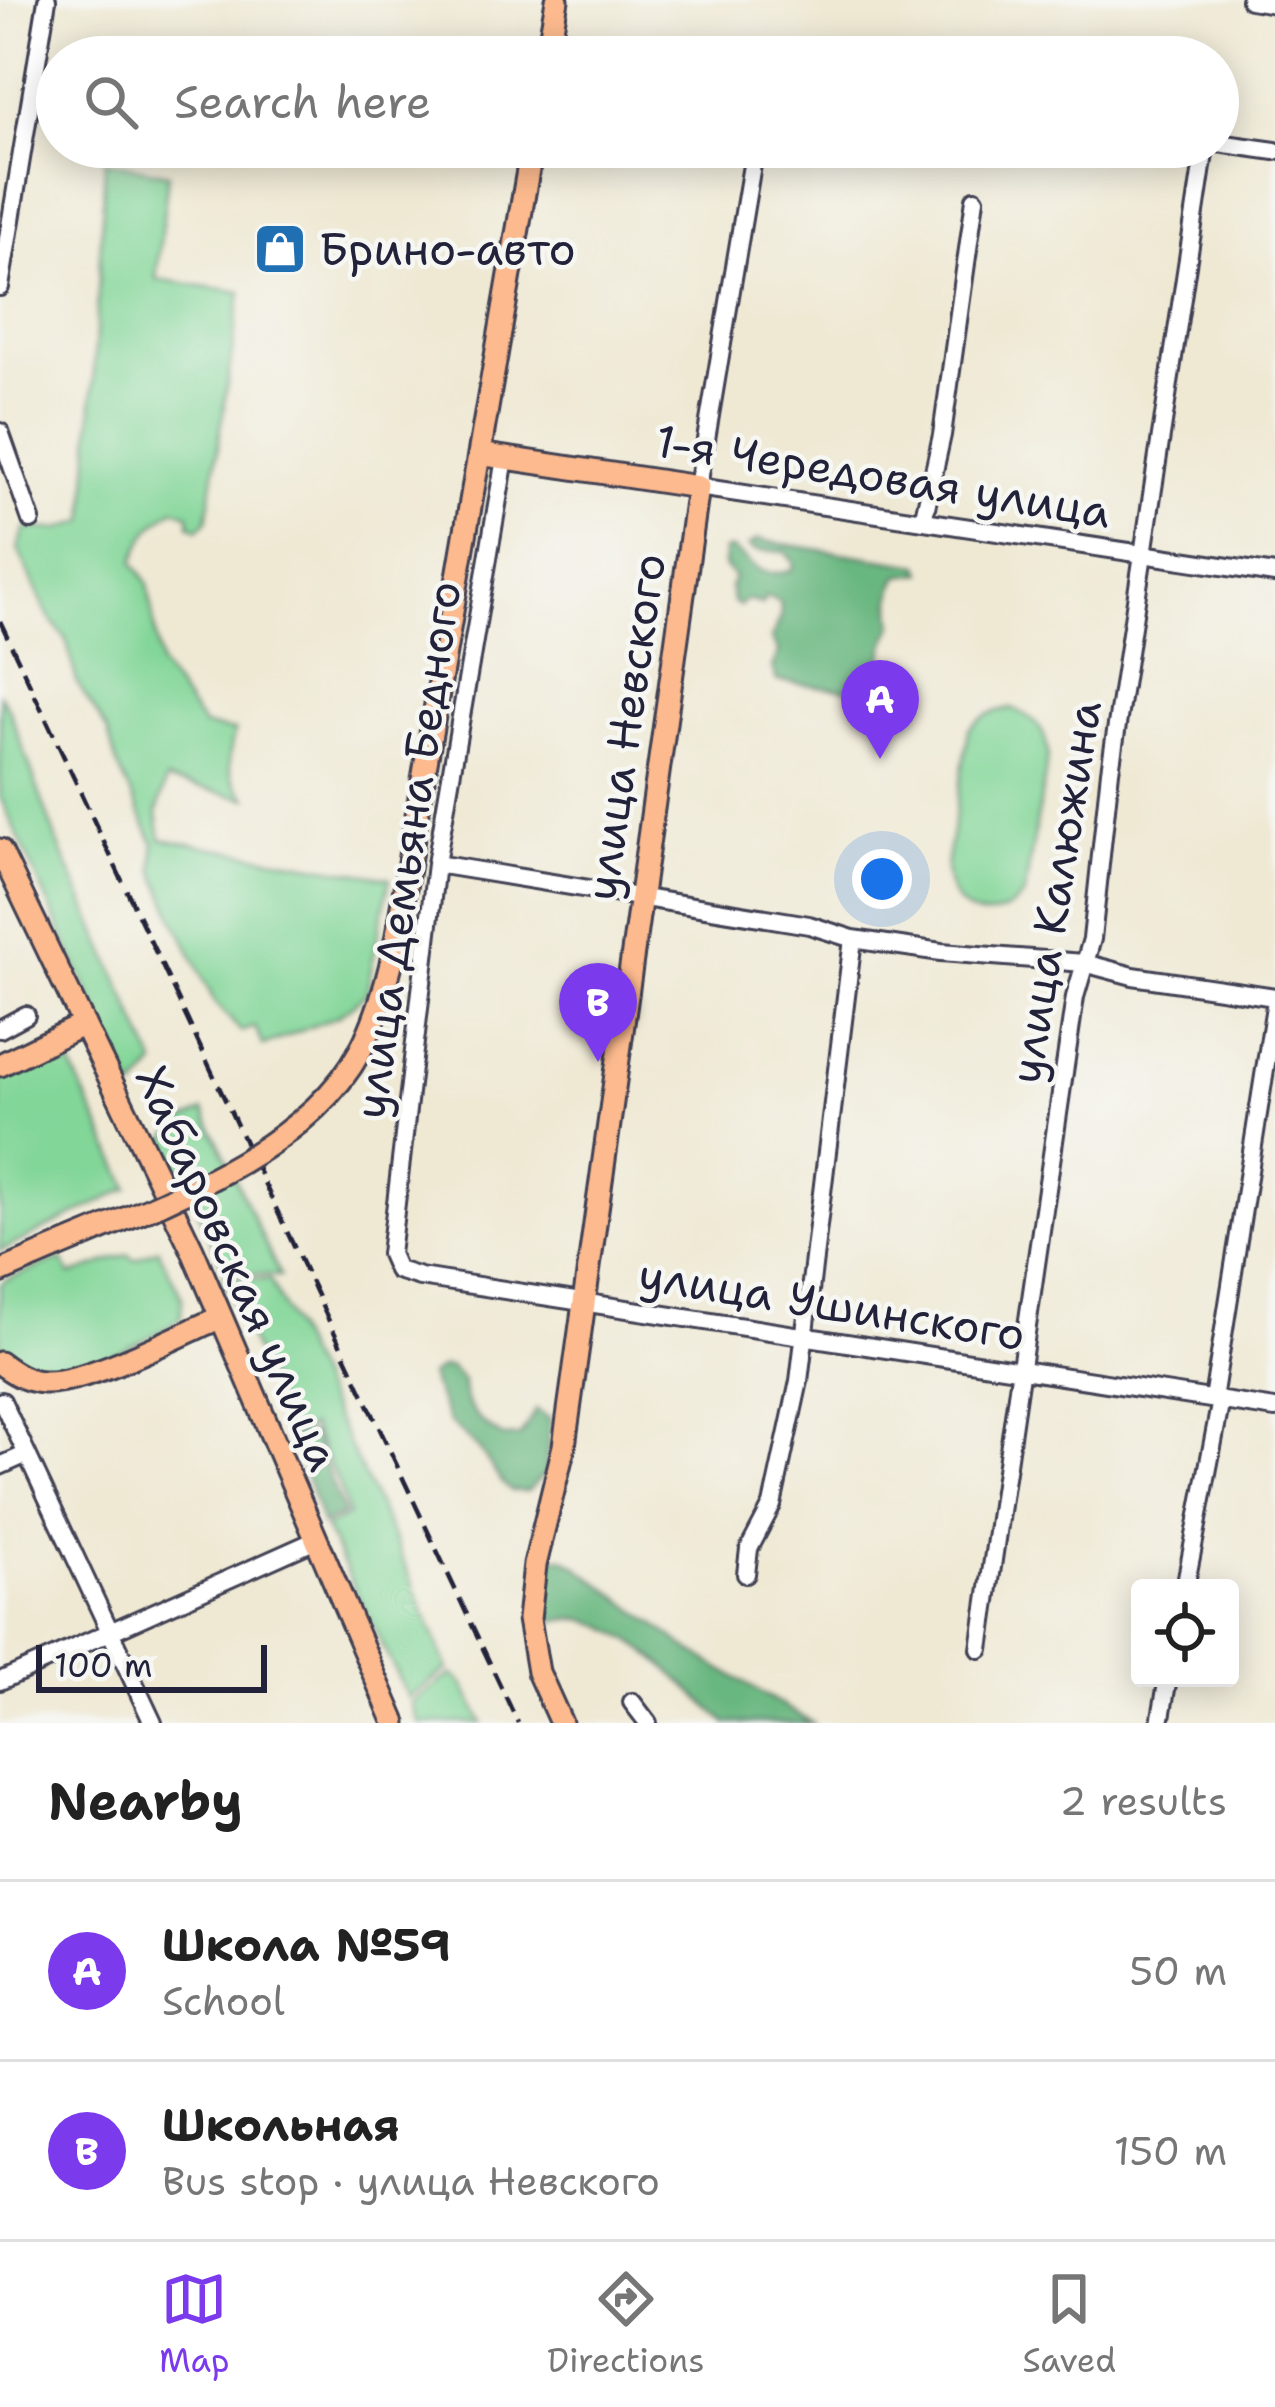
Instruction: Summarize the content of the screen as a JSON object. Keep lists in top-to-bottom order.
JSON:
{
  "streets": {
    "main road": [
      "1-я Чередовая улица",
      "улица Невского",
      "улица Демьяна Бедного",
      "Хабаровская улица"
    ],
    "street": ["улица Калюжина", "улица Ушинского"]
  },
  "crossings": [
    ["1-я Чередовая улица", "улица Невского"],
    ["1-я Чередовая улица", "улица Демьяна Бедного"],
    ["1-я Чередовая улица", "улица Калюжина"],
    ["улица Невского", "улица Ушинского"],
    ["улица Демьяна Бедного", "улица Ушинского"],
    ["улица Калюжина", "улица Ушинского"]
  ],
  "places": {
    "shop": ["Брино-авто"]
  },
  "scale_bar": "100 m",
  "page": {
    "search": "Search here",
    "pins": ["A", "B"],
    "scale": "100 m",
    "heading": ["Nearby", "2 results"],
    "list": [
      {
        "mark": "A",
        "name": "Школа №59",
        "note": "School",
        "value": "50 m"
      },
      {
        "mark": "B",
        "name": "Школьная",
        "note": "Bus stop · улица Невского",
        "value": "150 m"
      }
    ],
    "nav": ["Map", "Directions", "Saved"]
  }
}
